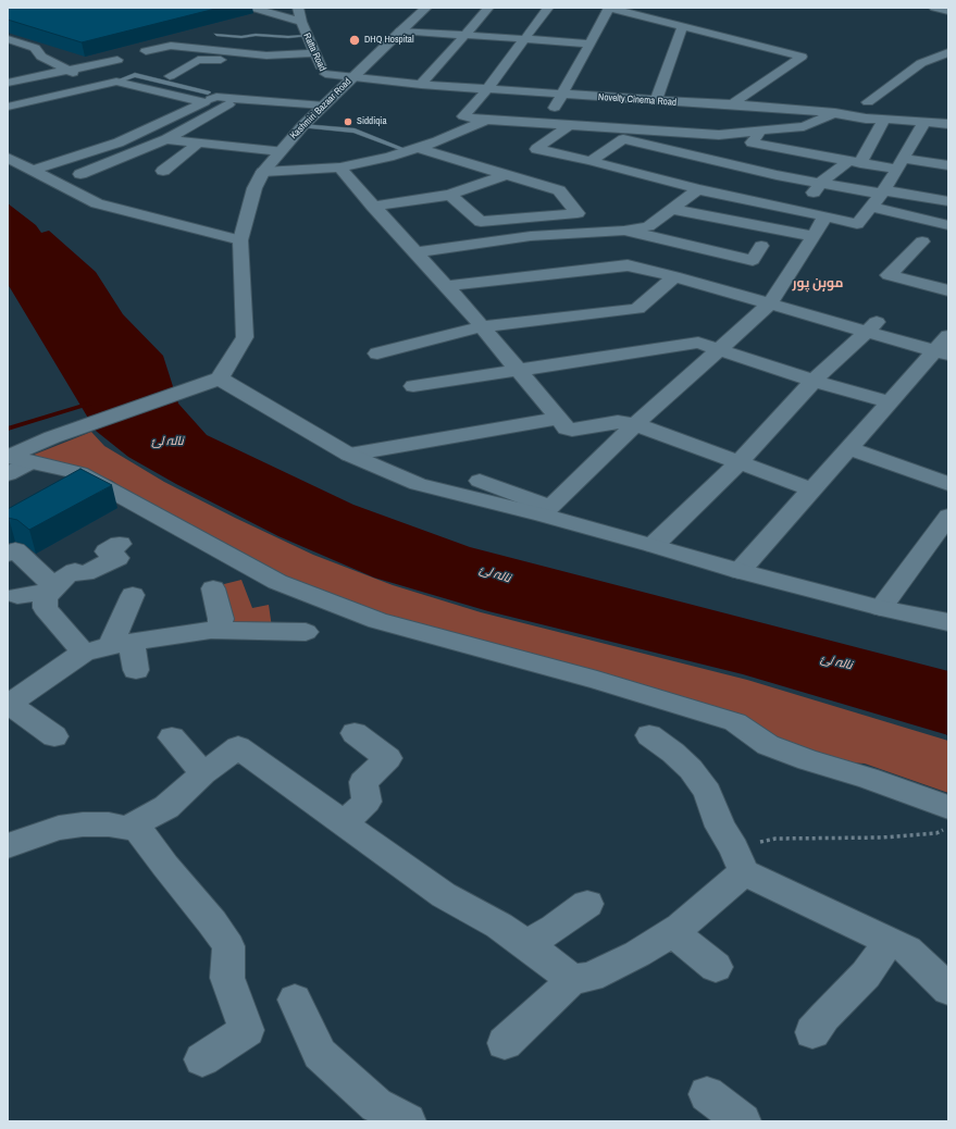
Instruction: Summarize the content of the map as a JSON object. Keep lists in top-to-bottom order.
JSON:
{
  "streets": {
    "street": ["Ratta Road", "Novelty Cinema Road", "Kashmiri Bazaar Road"]
  },
  "crossings": [
    ["Ratta Road", "Novelty Cinema Road"],
    ["Ratta Road", "Kashmiri Bazaar Road"],
    ["Novelty Cinema Road", "Kashmiri Bazaar Road"]
  ],
  "districts": ["موہن پور"],
  "water": ["نالہ لئ"],
  "places": ["DHQ Hospital", "Siddiqia"]
}
